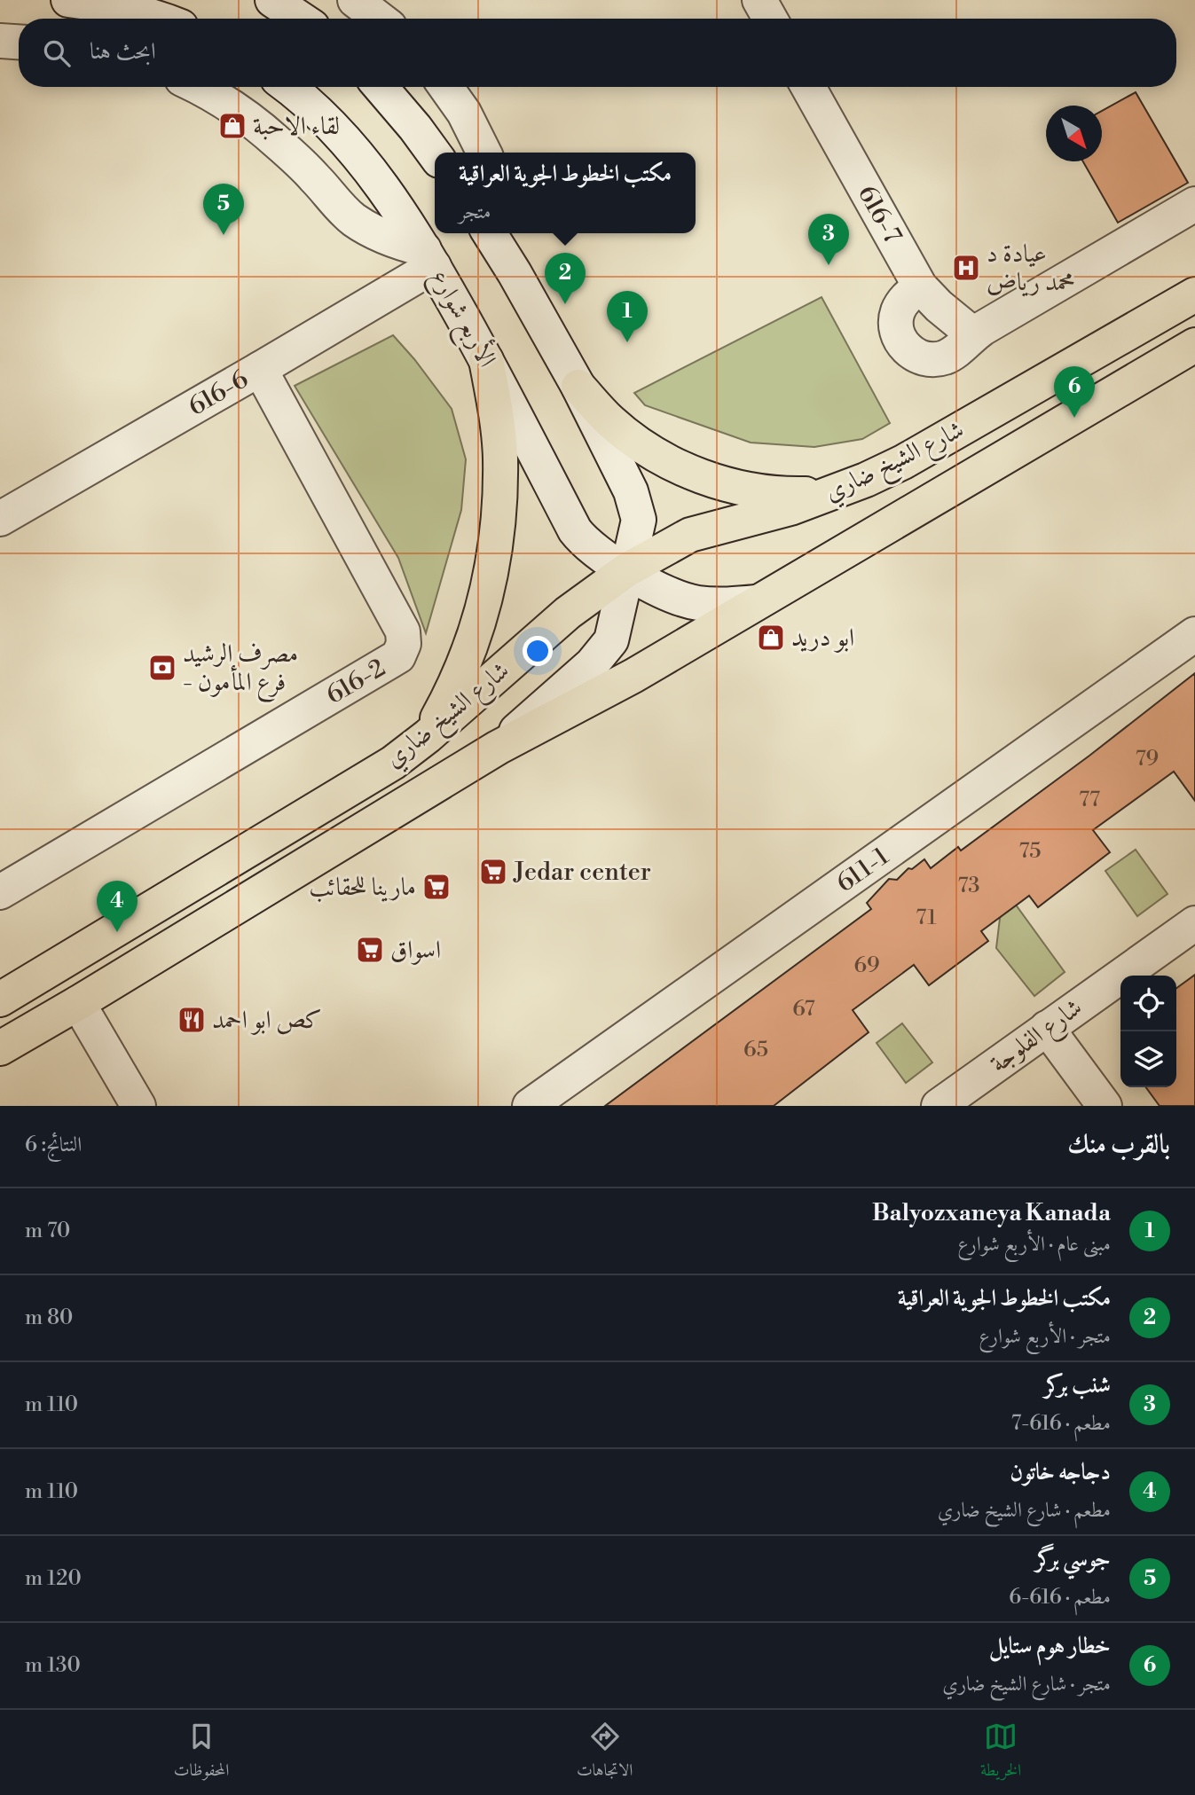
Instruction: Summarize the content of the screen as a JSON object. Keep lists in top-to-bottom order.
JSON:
{
  "streets": {
    "main road": ["شارع الشيخ ضاري"],
    "street": [
      "616-7",
      "الأربع شوارع",
      "616-6",
      "616-2",
      "611-1",
      "شارع الفلوجة"
    ]
  },
  "crossings": [
    ["الأربع شوارع", "616-6"],
    ["الأربع شوارع", "شارع الشيخ ضاري"],
    ["616-6", "616-2"]
  ],
  "places": {
    "shop": ["لقاء الاحبة", "ابو دريد"],
    "hospital": ["عيادة د محمد رياض"],
    "bank": ["مصرف الرشيد - فرع المأمون"],
    "supermarket": ["Jedar center", "مارينا للحقائب", "اسواق"],
    "restaurant": ["كص ابو احمد"]
  },
  "house_numbers": [
    "79",
    "77",
    "75",
    "73",
    "71",
    "69",
    "67",
    "65"
  ],
  "north": "bottom right",
  "page": {
    "search": "ابحث هنا",
    "popup": ["مكتب الخطوط الجوية العراقية", "متجر"],
    "pins": [
      "5",
      "3",
      "2",
      "1",
      "6",
      "4"
    ],
    "heading": ["بالقرب منك", "النتائج: 6"],
    "list": [
      {
        "mark": "1",
        "name": "Balyozxaneya Kanada",
        "note": "مبنى عام · الأربع شوارع",
        "value": "70 m"
      },
      {
        "mark": "2",
        "name": "مكتب الخطوط الجوية العراقية",
        "note": "متجر · الأربع شوارع",
        "value": "80 m"
      },
      {
        "mark": "3",
        "name": "شنب بركر",
        "note": "مطعم · 616-7",
        "value": "110 m"
      },
      {
        "mark": "4",
        "name": "دجاجه خاتون",
        "note": "مطعم · شارع الشيخ ضاري",
        "value": "110 m"
      },
      {
        "mark": "5",
        "name": "جوسي برگر",
        "note": "مطعم · 616-6",
        "value": "120 m"
      },
      {
        "mark": "6",
        "name": "خطار هوم ستايل",
        "note": "متجر · شارع الشيخ ضاري",
        "value": "130 m"
      }
    ],
    "nav": ["الخريطة", "الاتجاهات", "المحفوظات"]
  }
}
